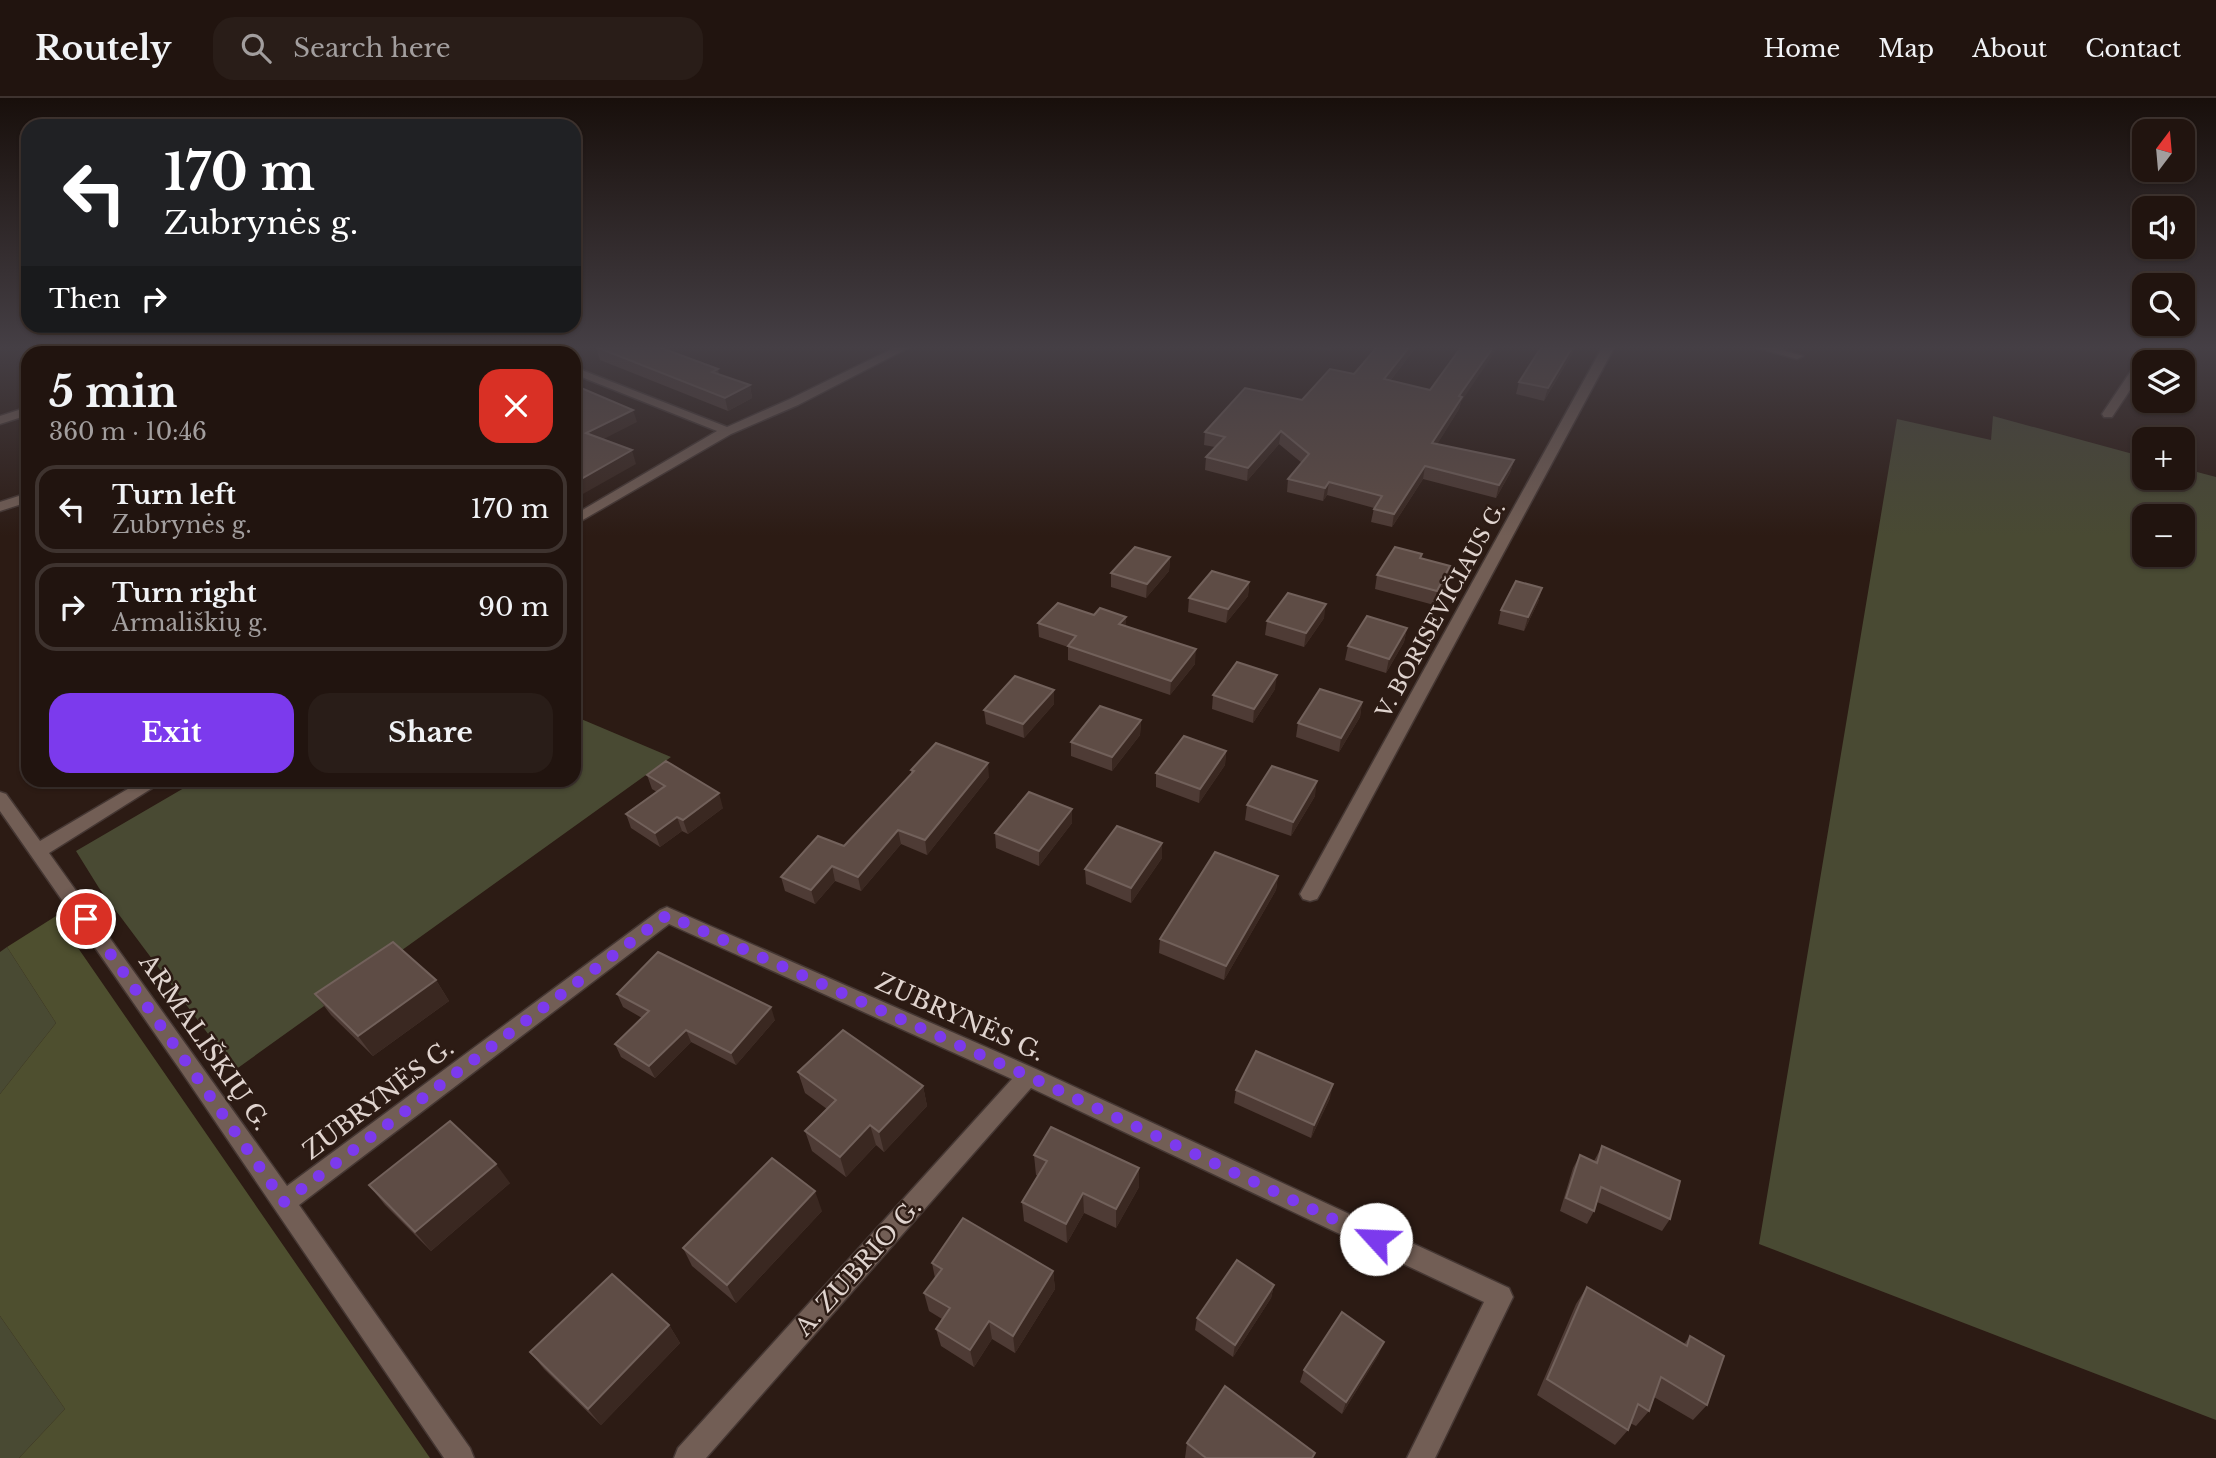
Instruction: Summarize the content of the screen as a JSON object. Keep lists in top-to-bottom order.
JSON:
{
  "streets": {
    "street": [
      "V. BORISEVIČIAUS G.",
      "ZUBRYNĖS G.",
      "ARMALIŠKIŲ G.",
      "A. ZUBRIO G."
    ]
  },
  "crossings": [
    ["ZUBRYNĖS G.", "ARMALIŠKIŲ G."],
    ["ZUBRYNĖS G.", "A. ZUBRIO G."]
  ],
  "north": "top",
  "page": {
    "header": "Routely",
    "search": "Search here",
    "nav": [
      "Home",
      "Map",
      "About",
      "Contact"
    ],
    "map_buttons": ["+", "−"],
    "turn": ["170 m", "Zubrynės g."],
    "then": "Then",
    "heading": ["5 min", "360 m · 10:46"],
    "list": [
      {
        "name": "Turn left",
        "note": "Zubrynės g.",
        "value": "170 m"
      },
      {
        "name": "Turn right",
        "note": "Armališkių g.",
        "value": "90 m"
      }
    ],
    "buttons": ["Exit", "Share"]
  }
}
